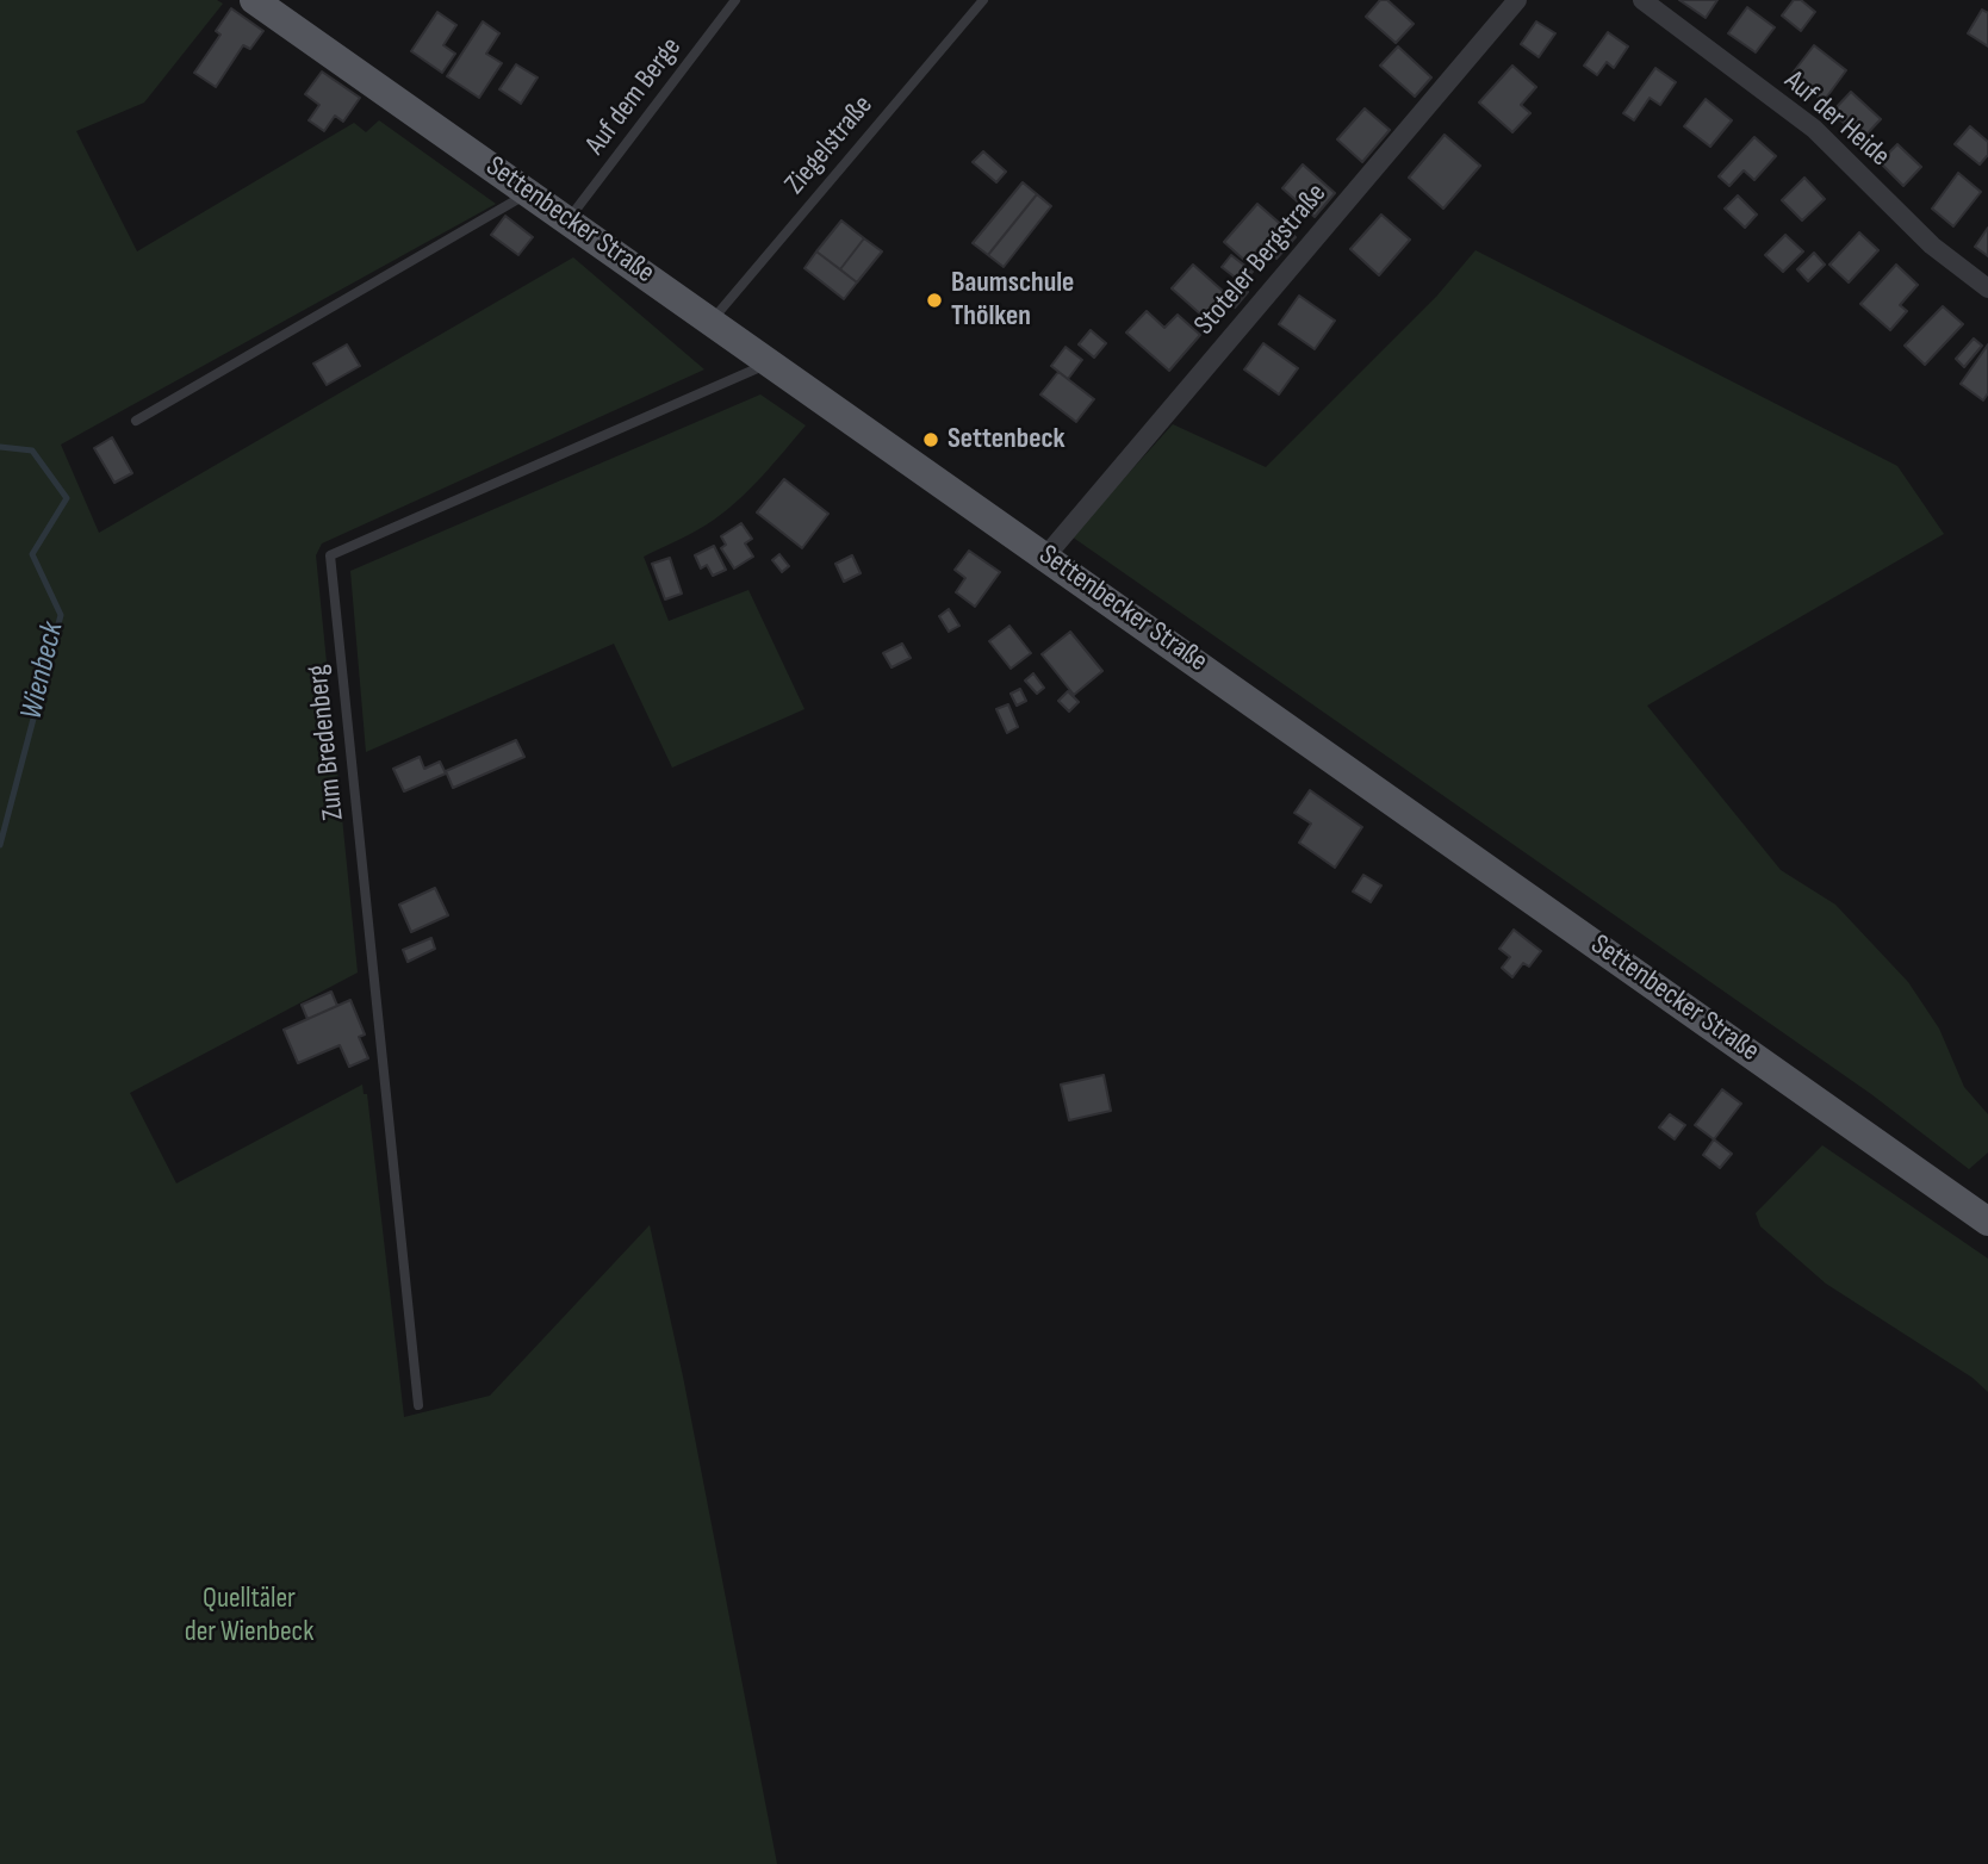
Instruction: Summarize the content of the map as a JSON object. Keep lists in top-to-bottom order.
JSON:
{
  "streets": {
    "main road": ["Settenbecker Straße"],
    "street": ["Auf der Heide", "Stoteler Bergstraße"],
    "lane": ["Auf dem Berge", "Ziegelstraße", "Zum Bredenberg"]
  },
  "crossings": [
    ["Auf dem Berge", "Settenbecker Straße"],
    ["Ziegelstraße", "Settenbecker Straße"],
    ["Settenbecker Straße", "Stoteler Bergstraße"],
    ["Settenbecker Straße", "Zum Bredenberg"]
  ],
  "water": ["Wienbeck"],
  "parks": ["Quelltäler der Wienbeck"],
  "places": ["Baumschule Thölken", "Settenbeck"]
}
